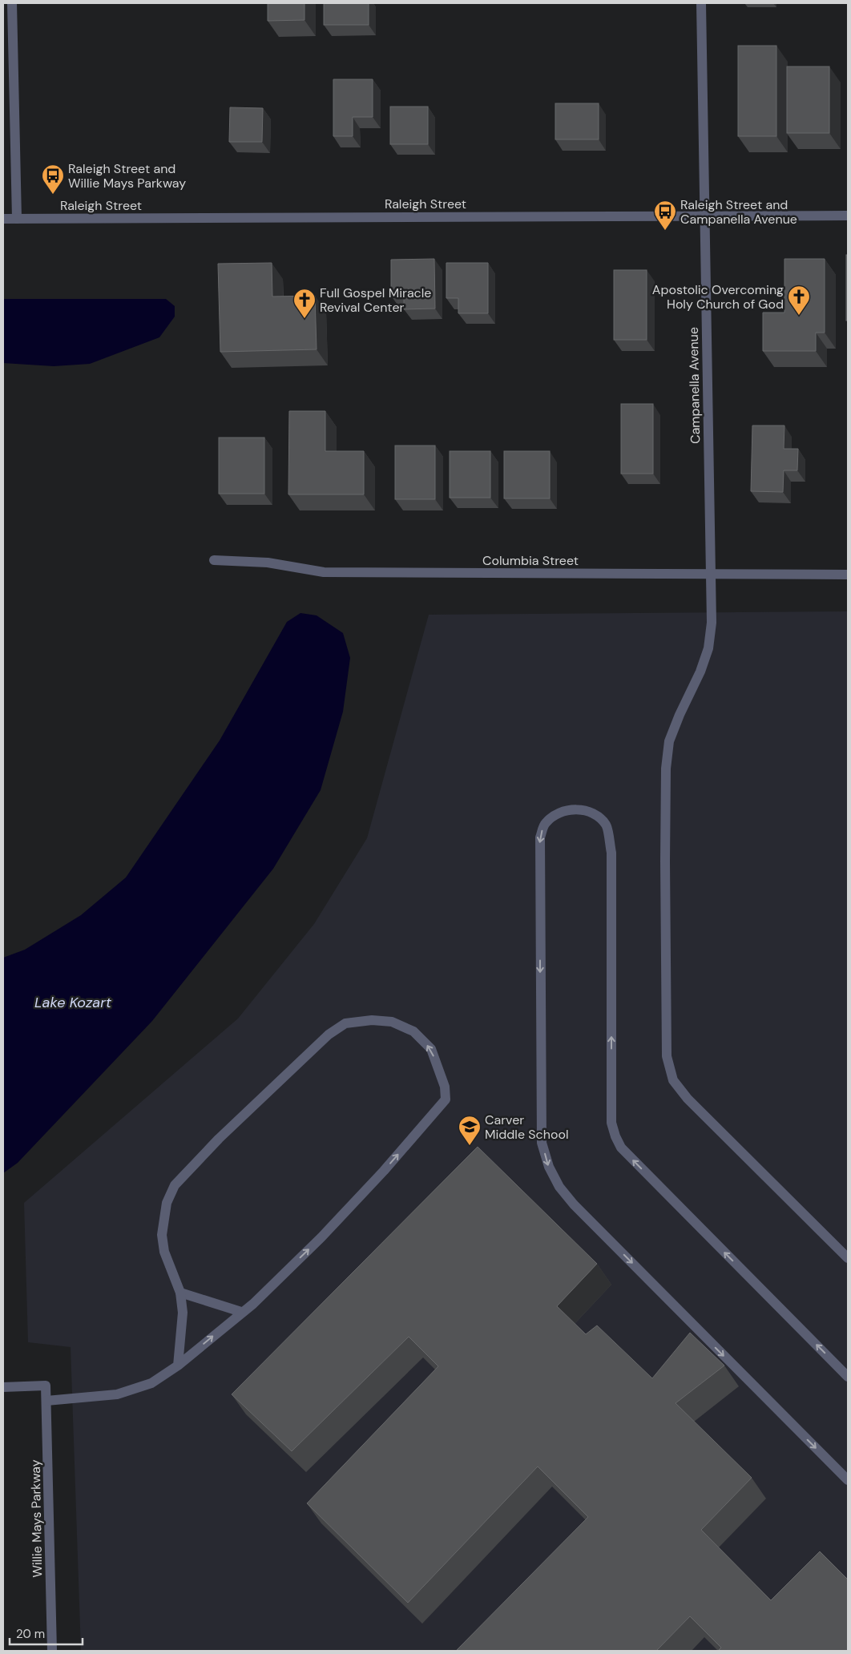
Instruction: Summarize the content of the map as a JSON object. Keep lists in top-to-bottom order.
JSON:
{
  "streets": {
    "street": [
      "Raleigh Street",
      "Campanella Avenue",
      "Columbia Street",
      "Willie Mays Parkway"
    ]
  },
  "crossings": [
    ["Raleigh Street", "Campanella Avenue"],
    ["Campanella Avenue", "Columbia Street"]
  ],
  "water": ["Lake Kozart"],
  "places": {
    "bus stop": ["Raleigh Street and Willie Mays Parkway", "Raleigh Street and Campanella Avenue"],
    "church": ["Apostolic Overcoming Holy Church of God", "Full Gospel Miracle Revival Center"],
    "school or university": ["Carver Middle School"]
  },
  "scale_bar": "20 m"
}
